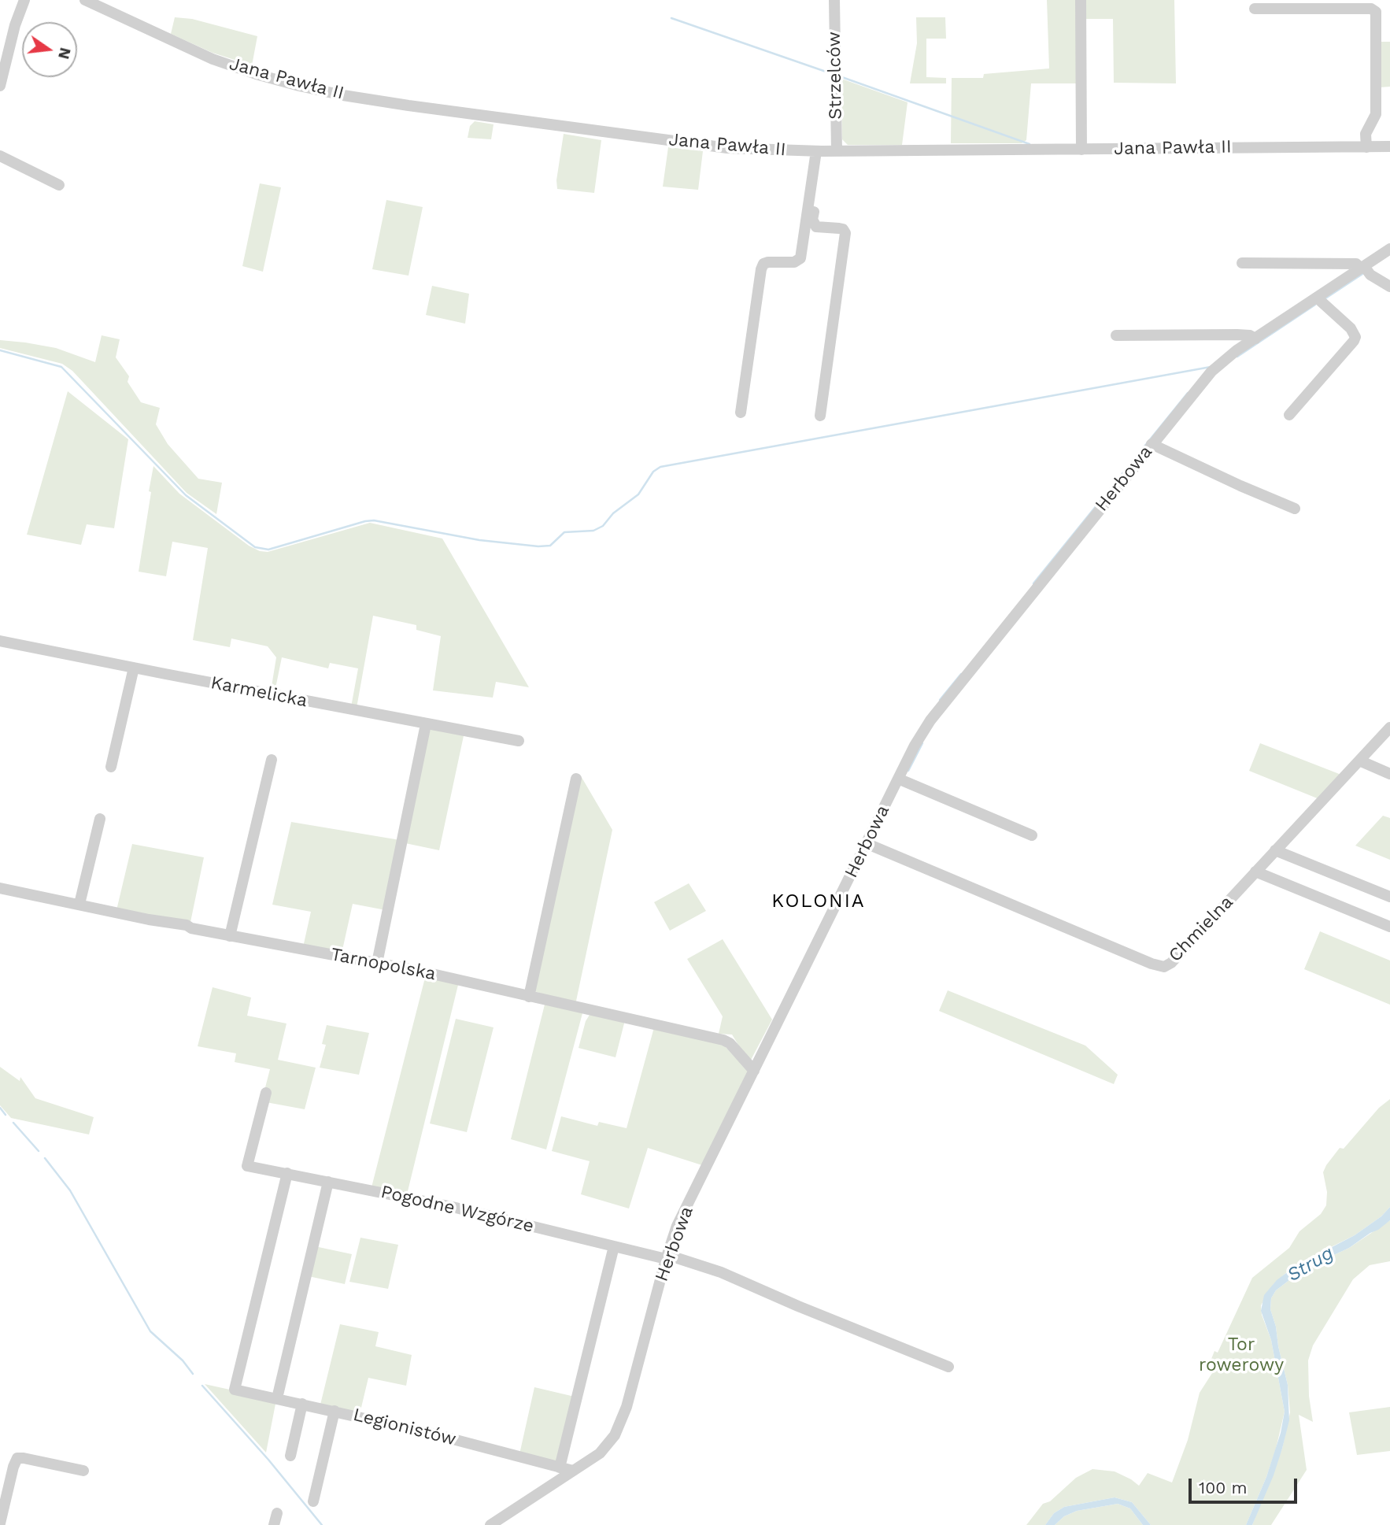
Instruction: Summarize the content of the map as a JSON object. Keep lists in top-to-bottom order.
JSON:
{
  "streets": {
    "street": [
      "Strzelców",
      "Jana Pawła II",
      "Herbowa",
      "Karmelicka",
      "Chmielna",
      "Tarnopolska",
      "Pogodne Wzgórze",
      "Legionistów"
    ]
  },
  "crossings": [
    ["Strzelców", "Jana Pawła II"],
    ["Herbowa", "Chmielna"],
    ["Herbowa", "Tarnopolska"],
    ["Herbowa", "Pogodne Wzgórze"],
    ["Herbowa", "Legionistów"],
    ["Pogodne Wzgórze", "Legionistów"]
  ],
  "districts": ["KOLONIA"],
  "water": ["Strug"],
  "parks": ["Tor rowerowy"],
  "scale_bar": "100 m",
  "north": "right"
}
